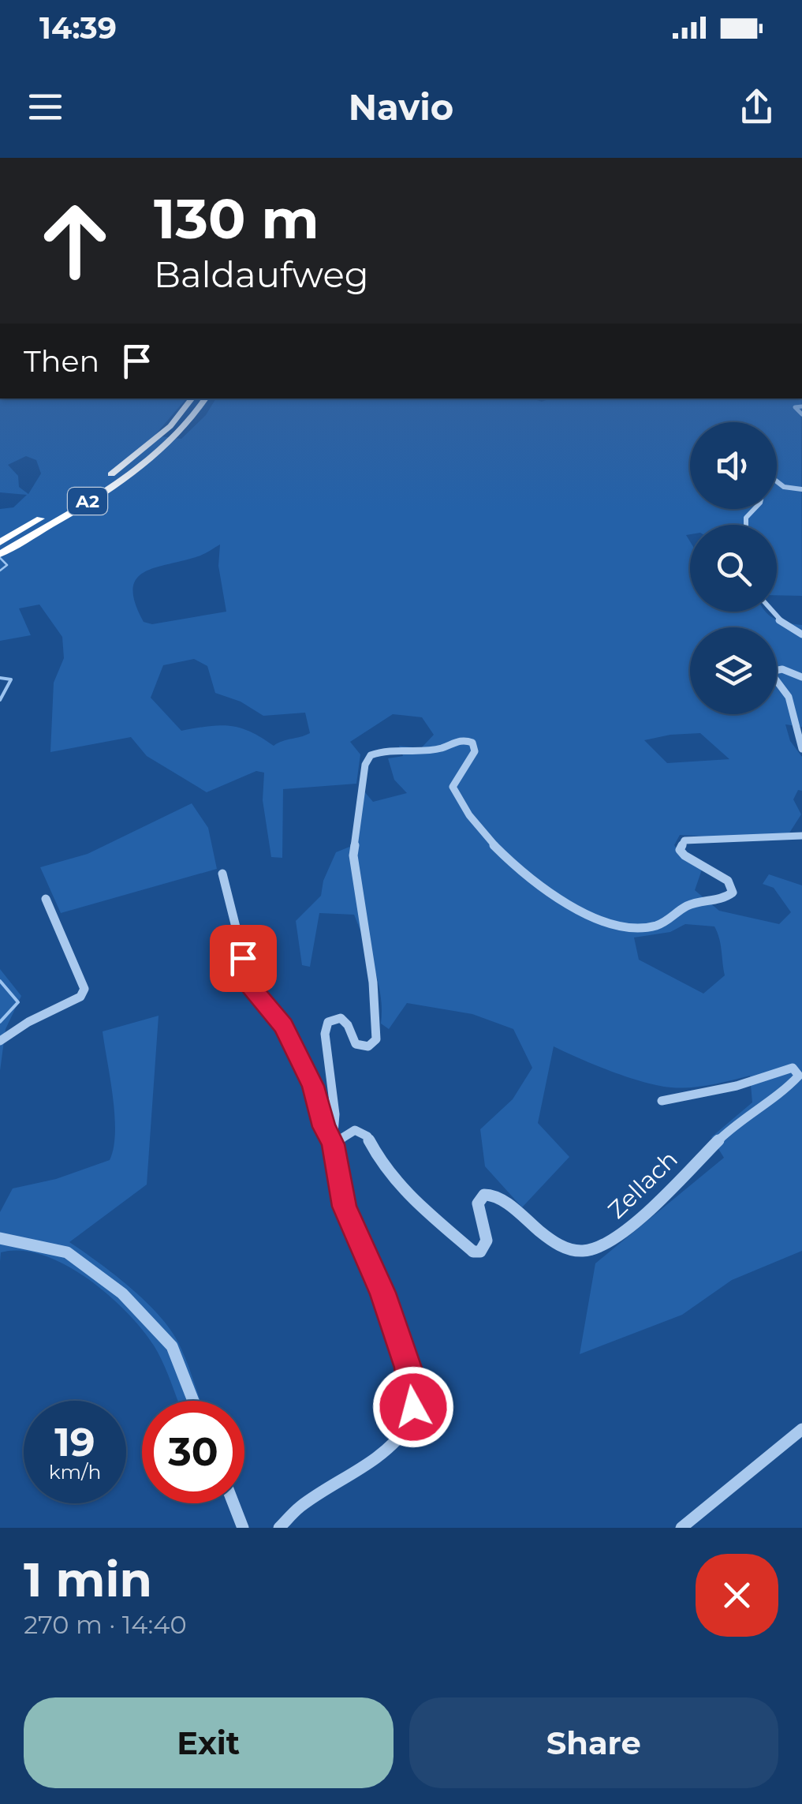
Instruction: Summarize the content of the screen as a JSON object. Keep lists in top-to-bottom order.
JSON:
{
  "streets": {
    "highway": ["A2"],
    "street": ["Zellach"]
  },
  "page": {
    "status": "14:39",
    "header": "Navio",
    "turn": ["130 m", "Baldaufweg"],
    "then": "Then",
    "speed": "19 km/h",
    "limit": "30",
    "heading": ["1 min", "270 m · 14:40"],
    "buttons": ["Exit", "Share"]
  }
}
